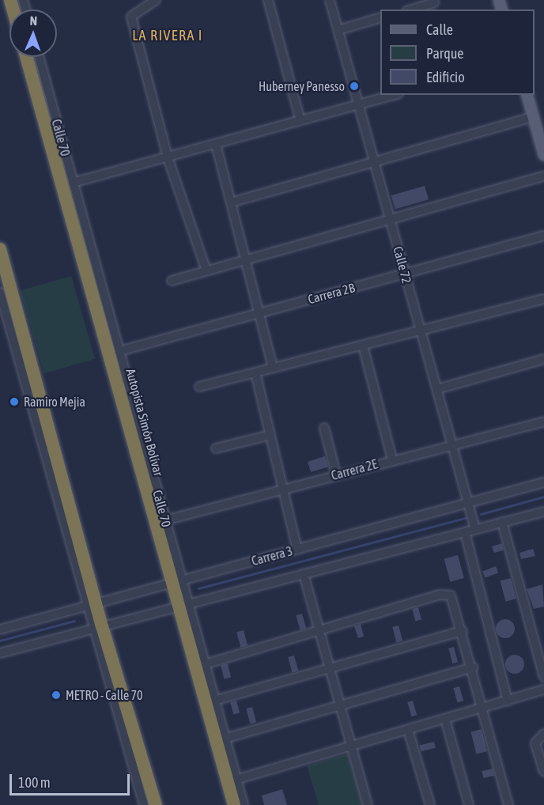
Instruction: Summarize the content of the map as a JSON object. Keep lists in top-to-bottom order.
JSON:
{
  "streets": {
    "highway": ["Autopista Simón Bolívar"],
    "street": [
      "Calle 70",
      "Calle 72",
      "Carrera 2B",
      "Carrera 2E",
      "Carrera 3"
    ]
  },
  "crossings": [
    ["Calle 70", "Carrera 2B"],
    ["Calle 70", "Autopista Simón Bolívar"],
    ["Calle 70", "Carrera 2E"],
    ["Calle 70", "Carrera 3"],
    ["Calle 72", "Carrera 2B"],
    ["Calle 72", "Carrera 2E"],
    ["Calle 72", "Carrera 3"],
    ["Autopista Simón Bolívar", "Carrera 3"]
  ],
  "districts": ["LA RIVERA I"],
  "places": ["Huberney Panesso", "Ramiro Mejia", "METRO - Calle 70"],
  "legend": ["Calle", "Parque", "Edificio"],
  "scale_bar": "100 m",
  "north": "top"
}
